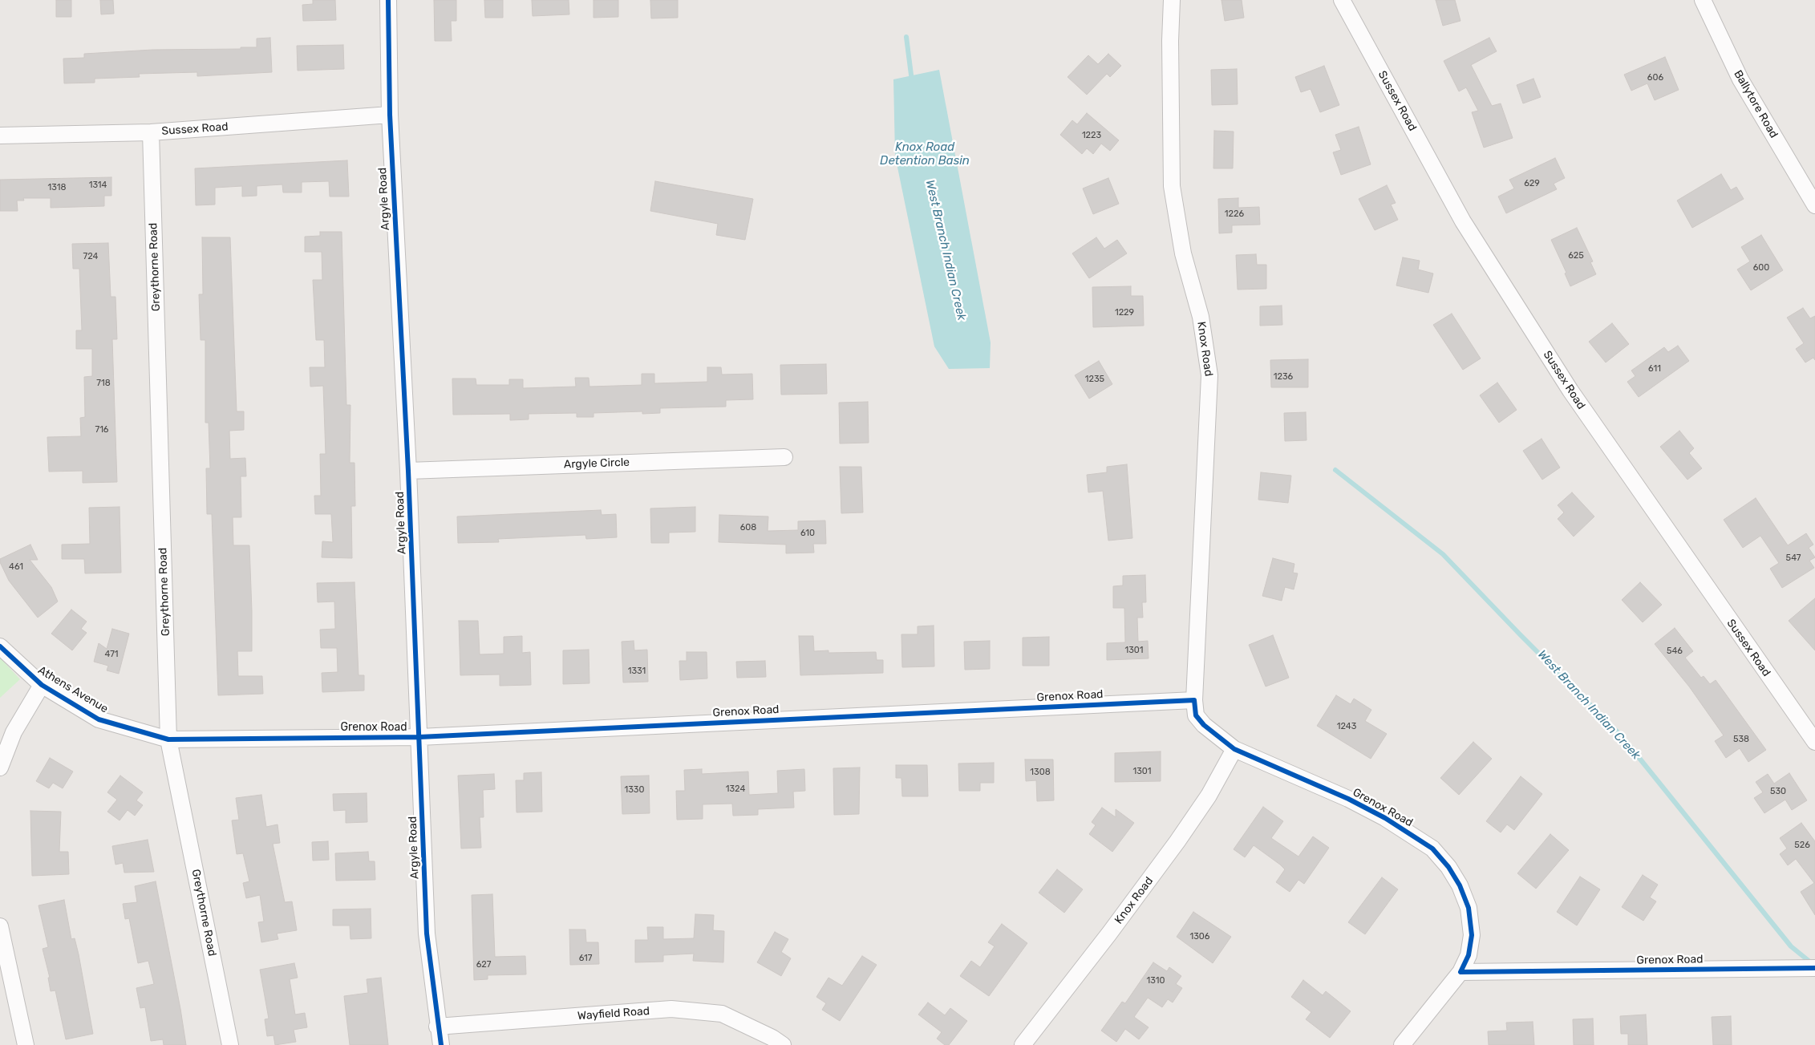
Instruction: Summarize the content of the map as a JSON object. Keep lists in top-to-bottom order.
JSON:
{
  "streets": {
    "street": [
      "Sussex Road",
      "Ballytore Road",
      "Argyle Road",
      "Greythorne Road",
      "Knox Road",
      "Argyle Circle",
      "Athens Avenue",
      "Grenox Road",
      "Wayfield Road"
    ]
  },
  "crossings": [
    ["Sussex Road", "Argyle Road"],
    ["Sussex Road", "Greythorne Road"],
    ["Argyle Road", "Argyle Circle"],
    ["Argyle Road", "Grenox Road"],
    ["Argyle Road", "Wayfield Road"],
    ["Greythorne Road", "Athens Avenue"],
    ["Greythorne Road", "Grenox Road"],
    ["Knox Road", "Grenox Road"],
    ["Athens Avenue", "Grenox Road"]
  ],
  "water": ["Knox Road Detention Basin", "West Branch Indian Creek"],
  "house_numbers": [
    "606",
    "1223",
    "629",
    "1314",
    "1318",
    "1226",
    "625",
    "724",
    "600",
    "1229",
    "611",
    "1236",
    "1235",
    "718",
    "716",
    "608",
    "610",
    "547",
    "461",
    "1301",
    "546",
    "471",
    "1331",
    "1243",
    "538",
    "1301",
    "1308",
    "1324",
    "1330",
    "530",
    "526",
    "1306",
    "617",
    "627",
    "1310"
  ]
}
